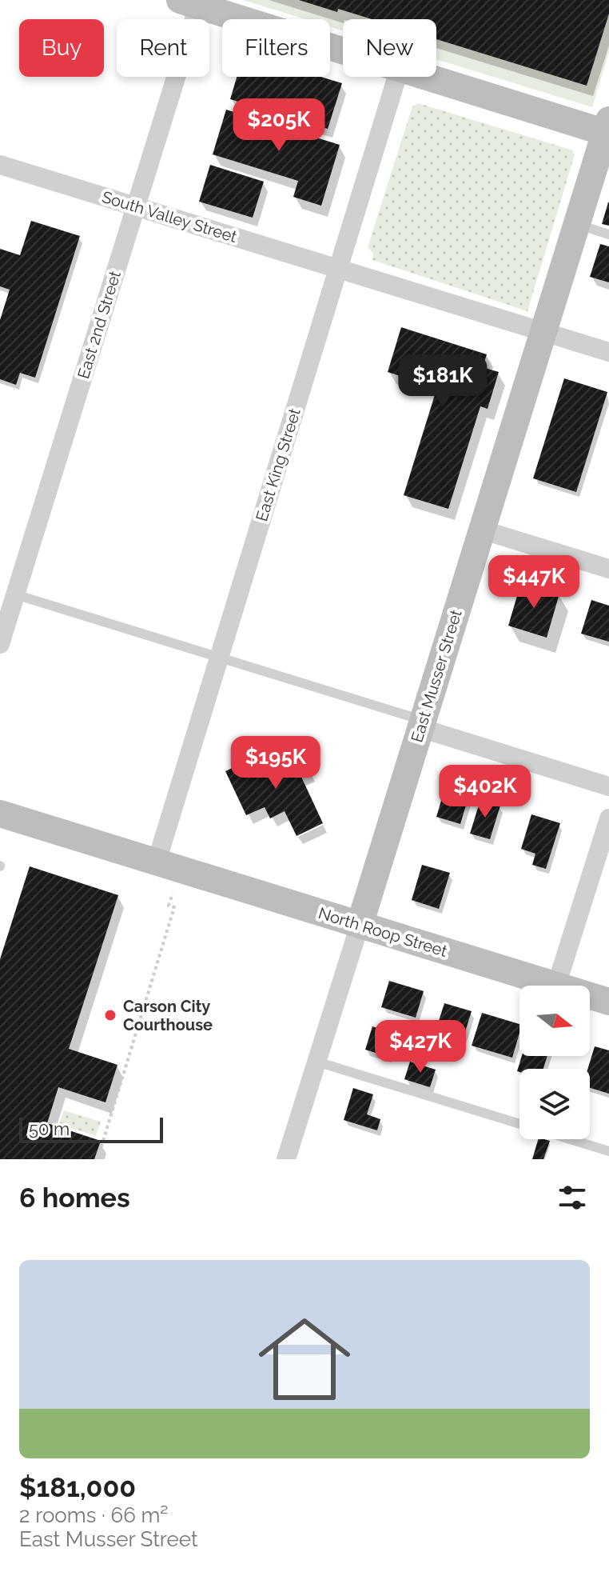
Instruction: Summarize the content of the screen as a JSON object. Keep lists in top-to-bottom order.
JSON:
{
  "streets": {
    "street": [
      "South Valley Street",
      "East 2nd Street",
      "East King Street",
      "East Musser Street",
      "North Roop Street"
    ]
  },
  "crossings": [
    ["South Valley Street", "East 2nd Street"],
    ["South Valley Street", "East King Street"],
    ["South Valley Street", "East Musser Street"],
    ["East King Street", "North Roop Street"],
    ["East Musser Street", "North Roop Street"]
  ],
  "places": ["Carson City Courthouse"],
  "scale_bar": "50 m",
  "north": "right",
  "page": {
    "chip": [
      "Buy",
      "Rent",
      "Filters",
      "New"
    ],
    "price": [
      "$205K",
      "$181K",
      "$447K",
      "$195K",
      "$402K",
      "$427K"
    ],
    "scale": "50 m",
    "heading": "6 homes",
    "list": [
      {
        "name": "$181,000",
        "note": "2 rooms · 66 m² · East Musser Street"
      }
    ]
  }
}
